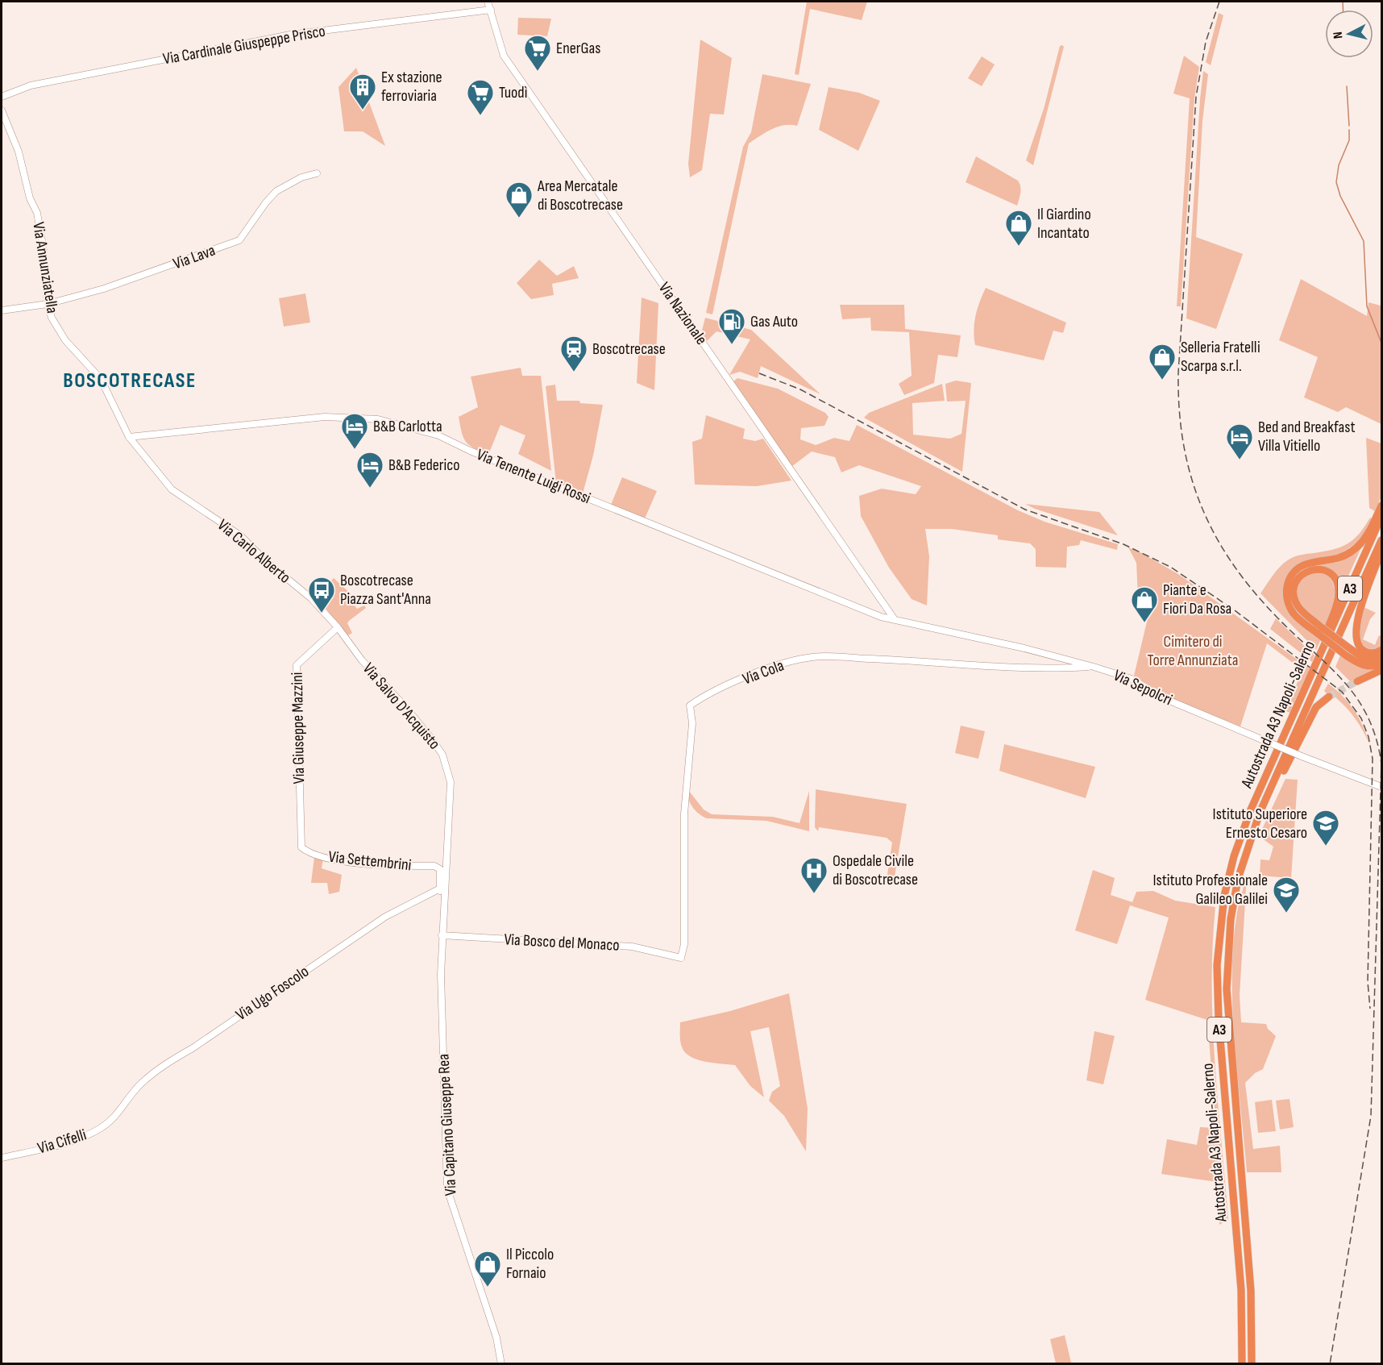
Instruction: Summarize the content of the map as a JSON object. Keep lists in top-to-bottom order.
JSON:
{
  "streets": {
    "highway": ["A3", "Autostrada A3 Napoli-Salerno"],
    "street": [
      "Via Cardinale Giuspeppe Prisco",
      "Via Lava",
      "Via Annunziatella",
      "Via Nazionale",
      "Via Tenente Luigi Rossi",
      "Via Carlo Alberto",
      "Via Cola",
      "Via Sepolcri",
      "Via Salvo D'Acquisto",
      "Via Giuseppe Mazzini",
      "Via Settembrini",
      "Via Bosco del Monaco",
      "Via Ugo Foscolo",
      "Via Capitano Giuseppe Rea",
      "Via Cifelli"
    ]
  },
  "crossings": [
    ["Via Cardinale Giuspeppe Prisco", "Via Nazionale"],
    ["Via Lava", "Via Annunziatella"],
    ["Via Annunziatella", "Via Tenente Luigi Rossi"],
    ["Via Annunziatella", "Via Carlo Alberto"],
    ["Via Nazionale", "Via Tenente Luigi Rossi"],
    ["Via Nazionale", "Via Sepolcri"],
    ["Via Tenente Luigi Rossi", "Via Carlo Alberto"],
    ["Via Tenente Luigi Rossi", "Via Sepolcri"],
    ["Via Carlo Alberto", "Via Salvo D'Acquisto"],
    ["Via Carlo Alberto", "Via Giuseppe Mazzini"],
    ["Via Cola", "Via Sepolcri"],
    ["Via Cola", "Via Bosco del Monaco"],
    ["Via Salvo D'Acquisto", "Via Giuseppe Mazzini"],
    ["Via Salvo D'Acquisto", "Via Bosco del Monaco"],
    ["Via Salvo D'Acquisto", "Via Capitano Giuseppe Rea"],
    ["Via Giuseppe Mazzini", "Via Settembrini"],
    ["Via Settembrini", "Via Ugo Foscolo"],
    ["Via Bosco del Monaco", "Via Capitano Giuseppe Rea"],
    ["Via Ugo Foscolo", "Via Cifelli"]
  ],
  "districts": ["BOSCOTRECASE"],
  "parks": ["Cimitero di Torre Annunziata"],
  "places": {
    "supermarket": ["EnerGas", "Tuodì"],
    "building": ["Ex stazione ferroviaria"],
    "shop": [
      "Area Mercatale di Boscotrecase",
      "Il Giardino Incantato",
      "Selleria Fratelli Scarpa s.r.l.",
      "Piante e Fiori Da Rosa",
      "Il Piccolo Fornaio"
    ],
    "fuel station": ["Gas Auto"],
    "station": ["Boscotrecase"],
    "hotel": ["B&B Carlotta", "Bed and Breakfast Villa Vitiello", "B&B Federico"],
    "bus stop": ["Boscotrecase Piazza Sant'Anna"],
    "school or university": ["Istituto Superiore Ernesto Cesaro", "Istituto Professionale Galileo Galilei"],
    "hospital": ["Ospedale Civile di Boscotrecase"]
  },
  "north": "left"
}
